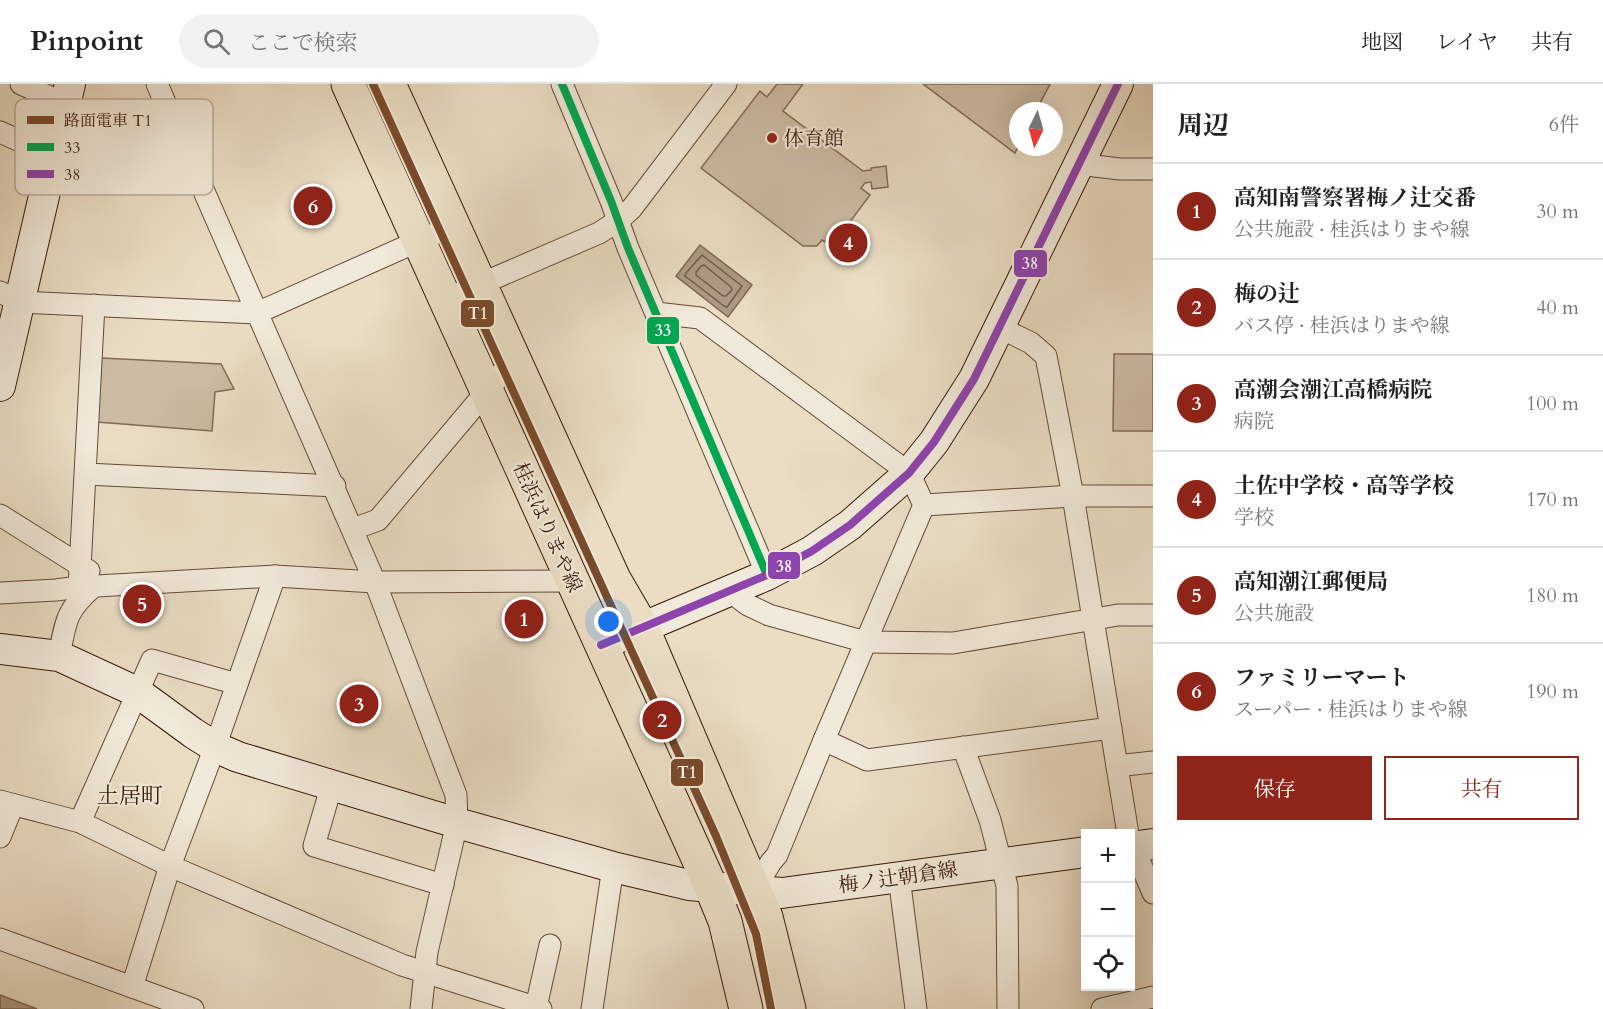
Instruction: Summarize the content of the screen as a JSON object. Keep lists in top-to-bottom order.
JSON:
{
  "streets": {
    "main road": ["桂浜はりまや線"],
    "street": ["梅ノ辻朝倉線"]
  },
  "crossings": [
    ["桂浜はりまや線", "梅ノ辻朝倉線"]
  ],
  "districts": ["土居町"],
  "places": ["体育館"],
  "lines": ["tram line T1", "transit line 33", "transit line 38"],
  "legend": ["路面電車 T1", "33", "38"],
  "north": "bottom",
  "page": {
    "header": "Pinpoint",
    "search": "ここで検索",
    "nav": ["地図", "レイヤ", "共有"],
    "heading": ["周辺", "6件"],
    "list": [
      {
        "mark": "1",
        "name": "高知南警察署梅ノ辻交番",
        "note": "公共施設 · 桂浜はりまや線",
        "value": "30 m"
      },
      {
        "mark": "2",
        "name": "梅の辻",
        "note": "バス停 · 桂浜はりまや線",
        "value": "40 m"
      },
      {
        "mark": "3",
        "name": "高潮会潮江高橋病院",
        "note": "病院",
        "value": "100 m"
      },
      {
        "mark": "4",
        "name": "土佐中学校・高等学校",
        "note": "学校",
        "value": "170 m"
      },
      {
        "mark": "5",
        "name": "高知潮江郵便局",
        "note": "公共施設",
        "value": "180 m"
      },
      {
        "mark": "6",
        "name": "ファミリーマート",
        "note": "スーパー · 桂浜はりまや線",
        "value": "190 m"
      }
    ],
    "pins": [
      "6",
      "4",
      "5",
      "1",
      "3",
      "2"
    ],
    "buttons": ["保存", "共有"],
    "map_buttons": ["+", "−"]
  }
}
